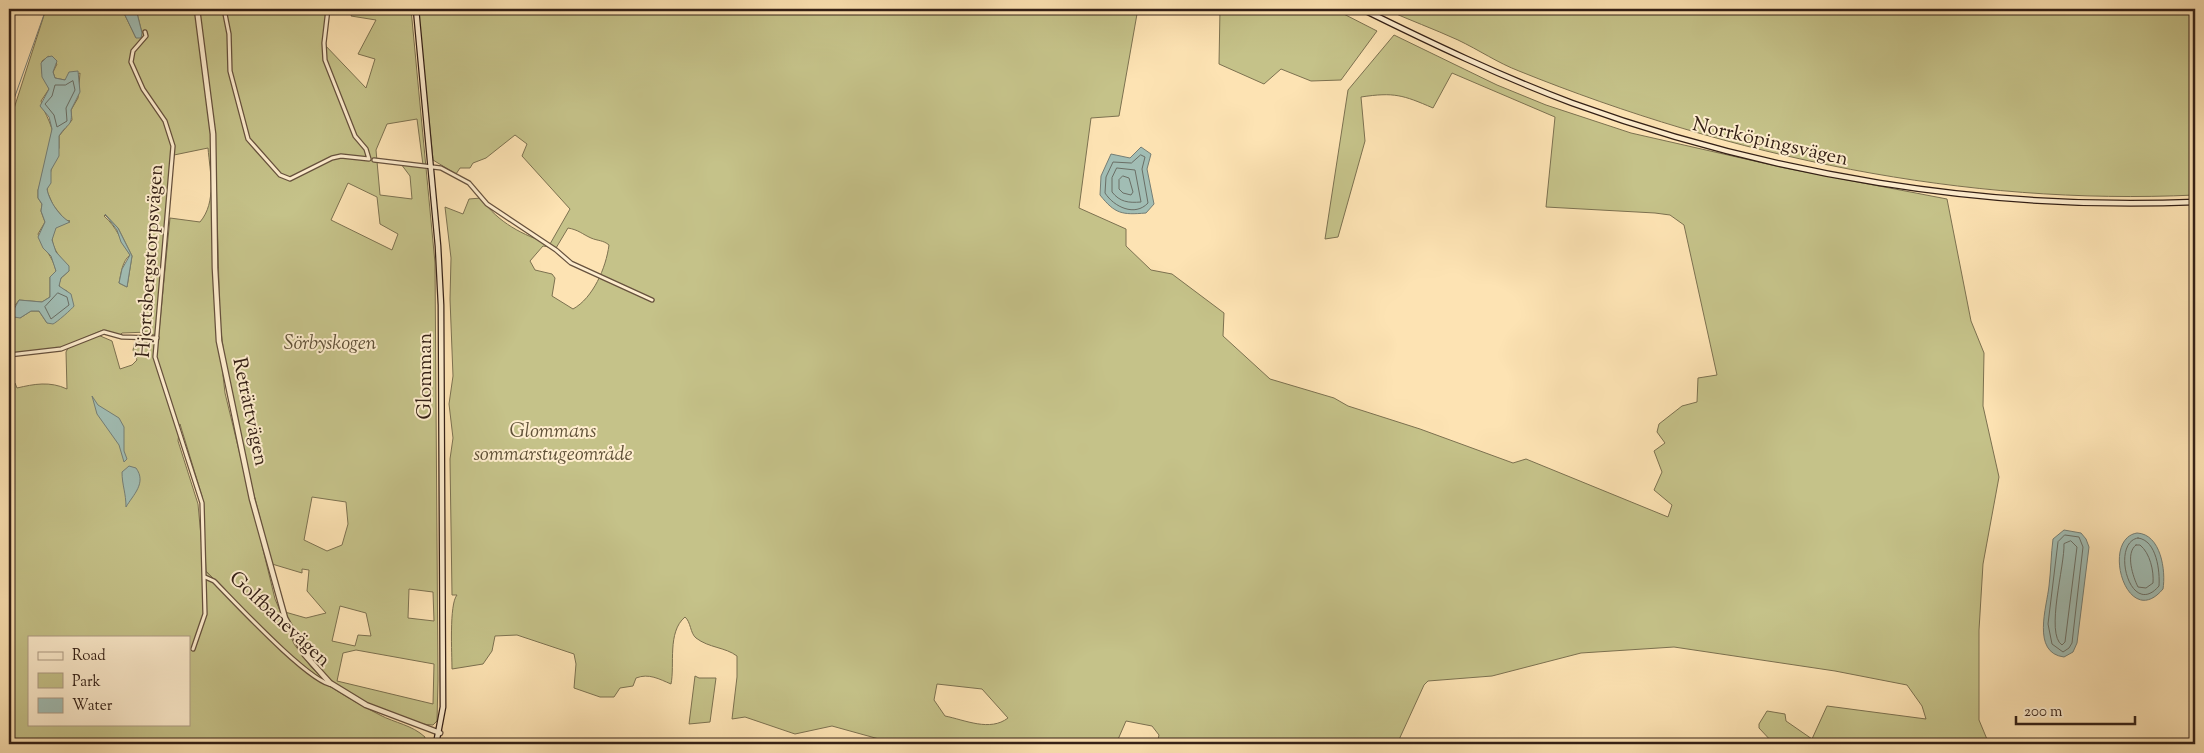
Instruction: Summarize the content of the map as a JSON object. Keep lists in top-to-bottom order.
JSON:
{
  "streets": {
    "main road": ["Norrköpingsvägen", "Glomman", "Reträttvägen"],
    "street": ["Hjortsbergstorpsvägen", "Golfbanevägen"]
  },
  "crossings": [
    ["Hjortsbergstorpsvägen", "Golfbanevägen"],
    ["Glomman", "Reträttvägen"],
    ["Reträttvägen", "Golfbanevägen"]
  ],
  "parks": ["Sörbyskogen", "Glommans sommarstugeområde"],
  "legend": ["Road", "Park", "Water"],
  "scale_bar": "200 m"
}
